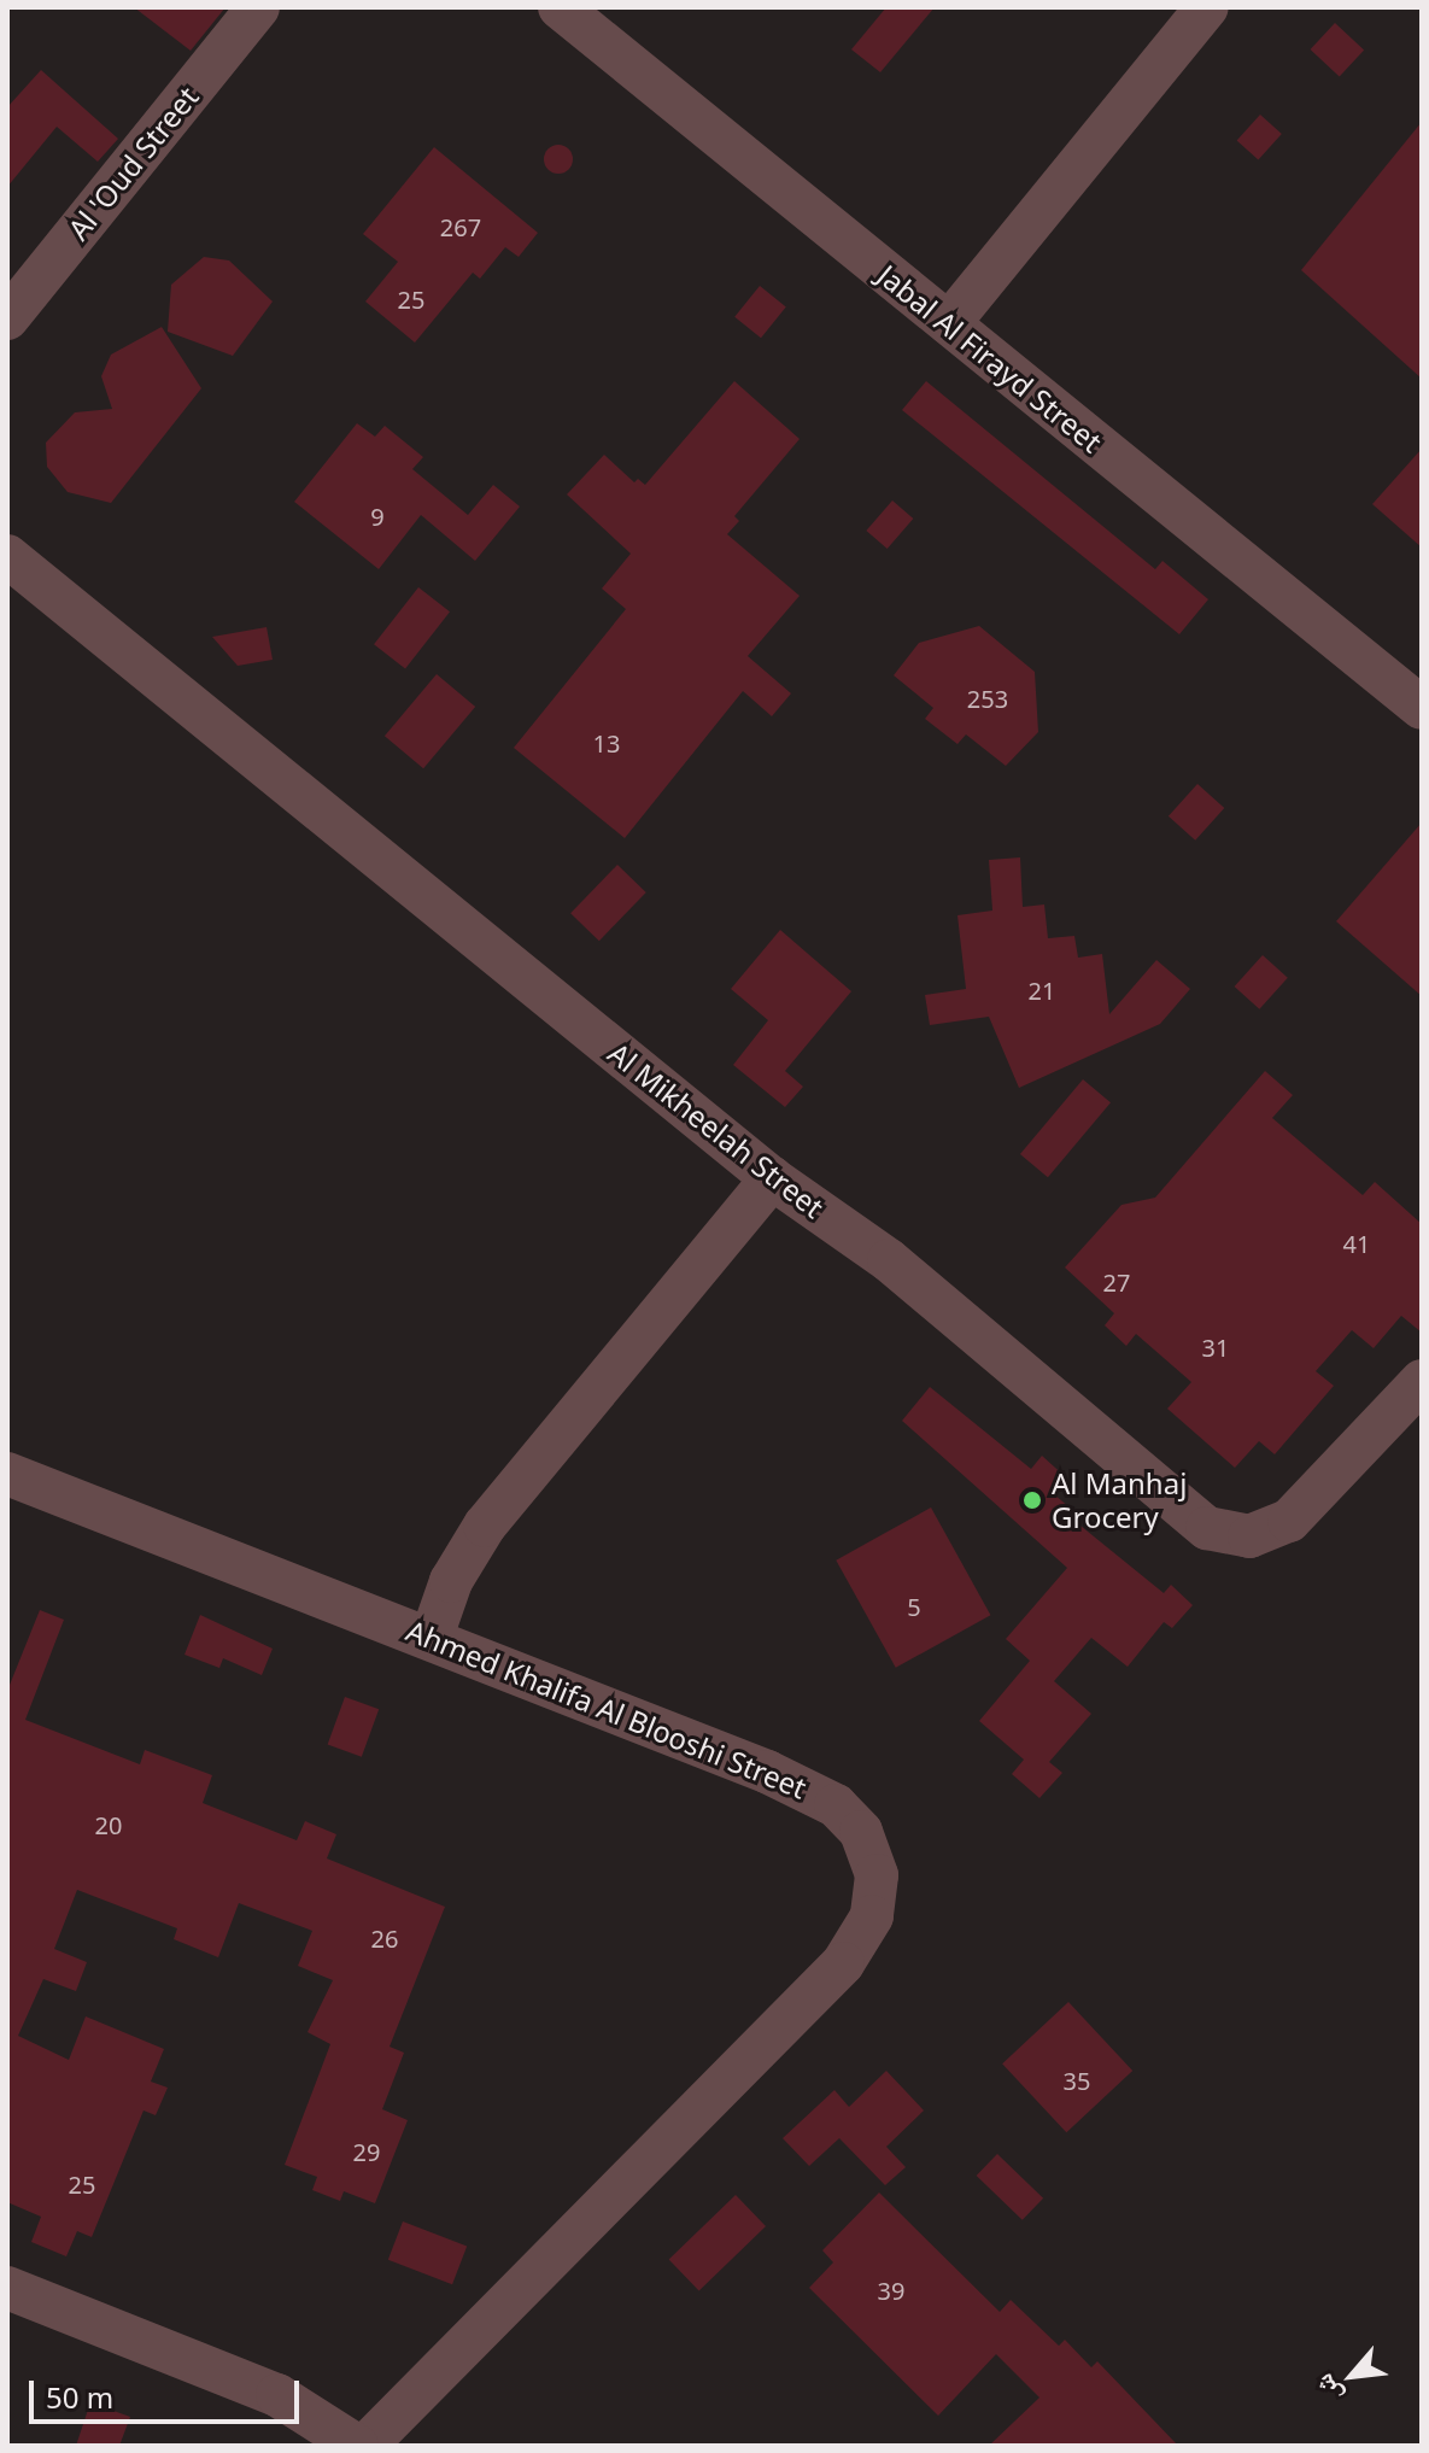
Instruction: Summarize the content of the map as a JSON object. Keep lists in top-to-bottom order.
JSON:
{
  "streets": {
    "street": [
      "Al 'Oud Street",
      "Jabal Al Firayd Street",
      "Al Mikheelah Street",
      "Ahmed Khalifa Al Blooshi Street"
    ]
  },
  "places": ["Al Manhaj Grocery"],
  "house_numbers": [
    "267",
    "25",
    "9",
    "253",
    "13",
    "21",
    "41",
    "27",
    "31",
    "5",
    "20",
    "26",
    "35",
    "29",
    "25",
    "39"
  ],
  "scale_bar": "50 m",
  "north": "bottom left"
}
